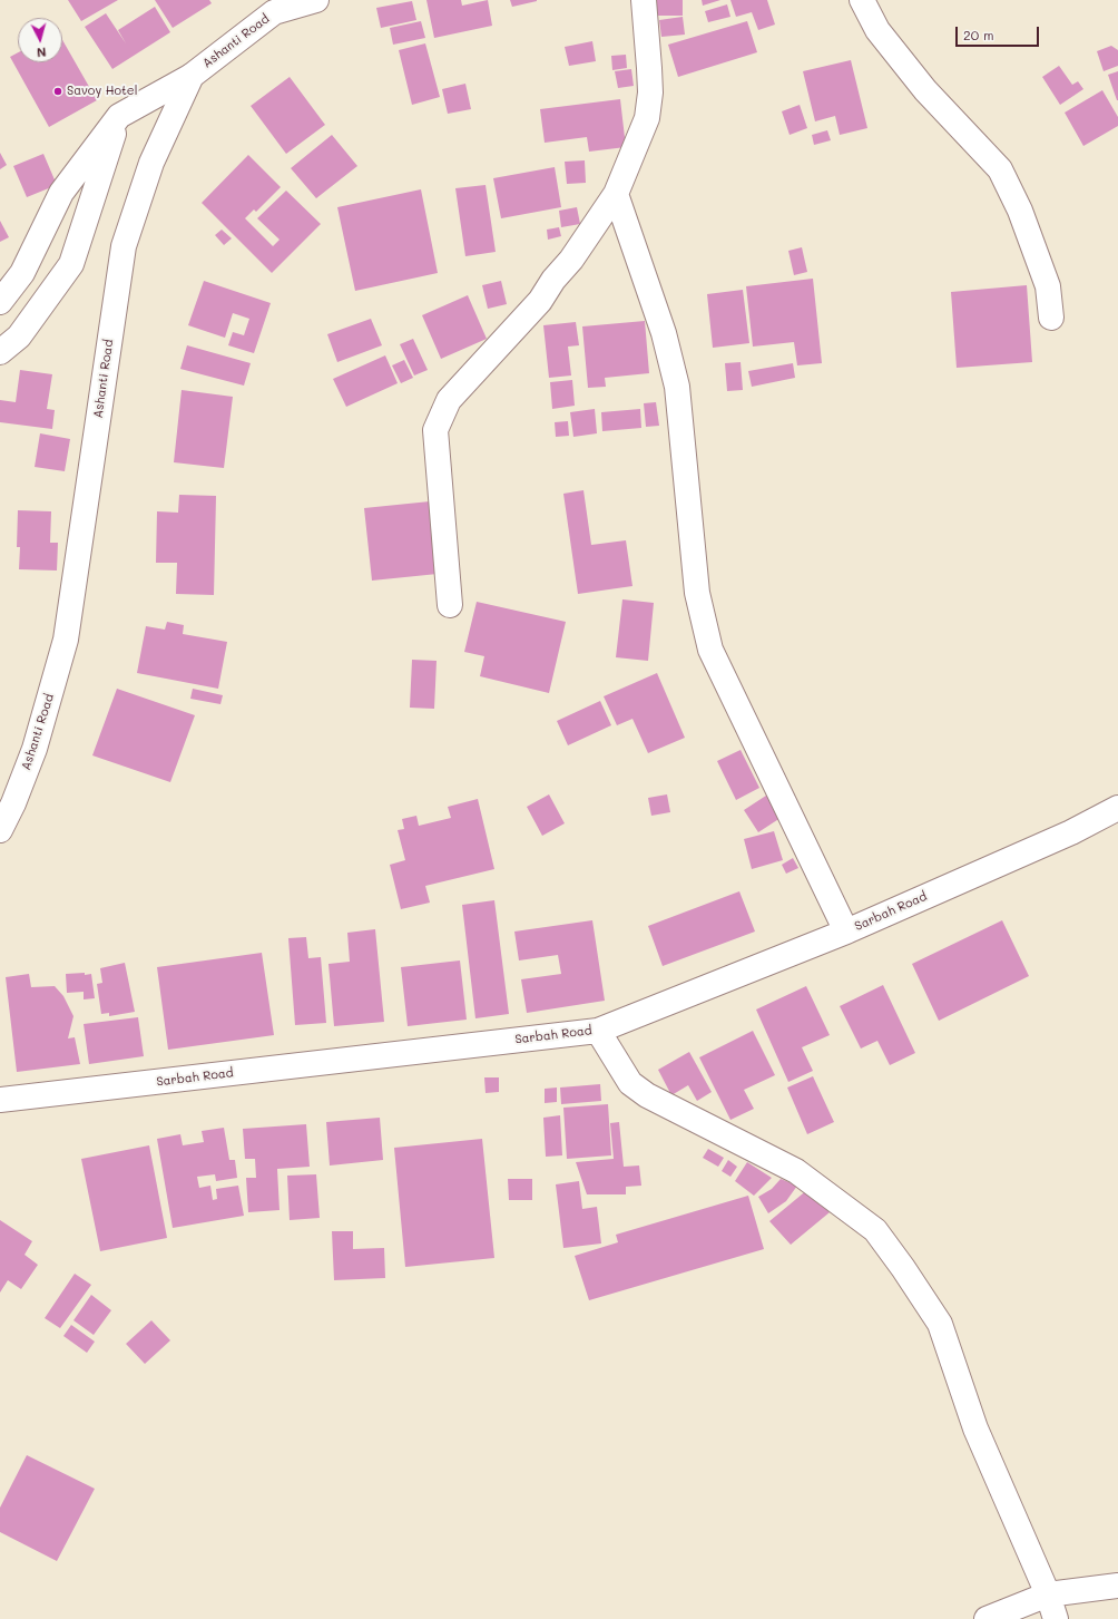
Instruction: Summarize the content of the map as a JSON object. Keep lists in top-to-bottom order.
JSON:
{
  "streets": {
    "street": ["Ashanti Road", "Sarbah Road"]
  },
  "places": ["Savoy Hotel"],
  "scale_bar": "20 m",
  "north": "bottom"
}
